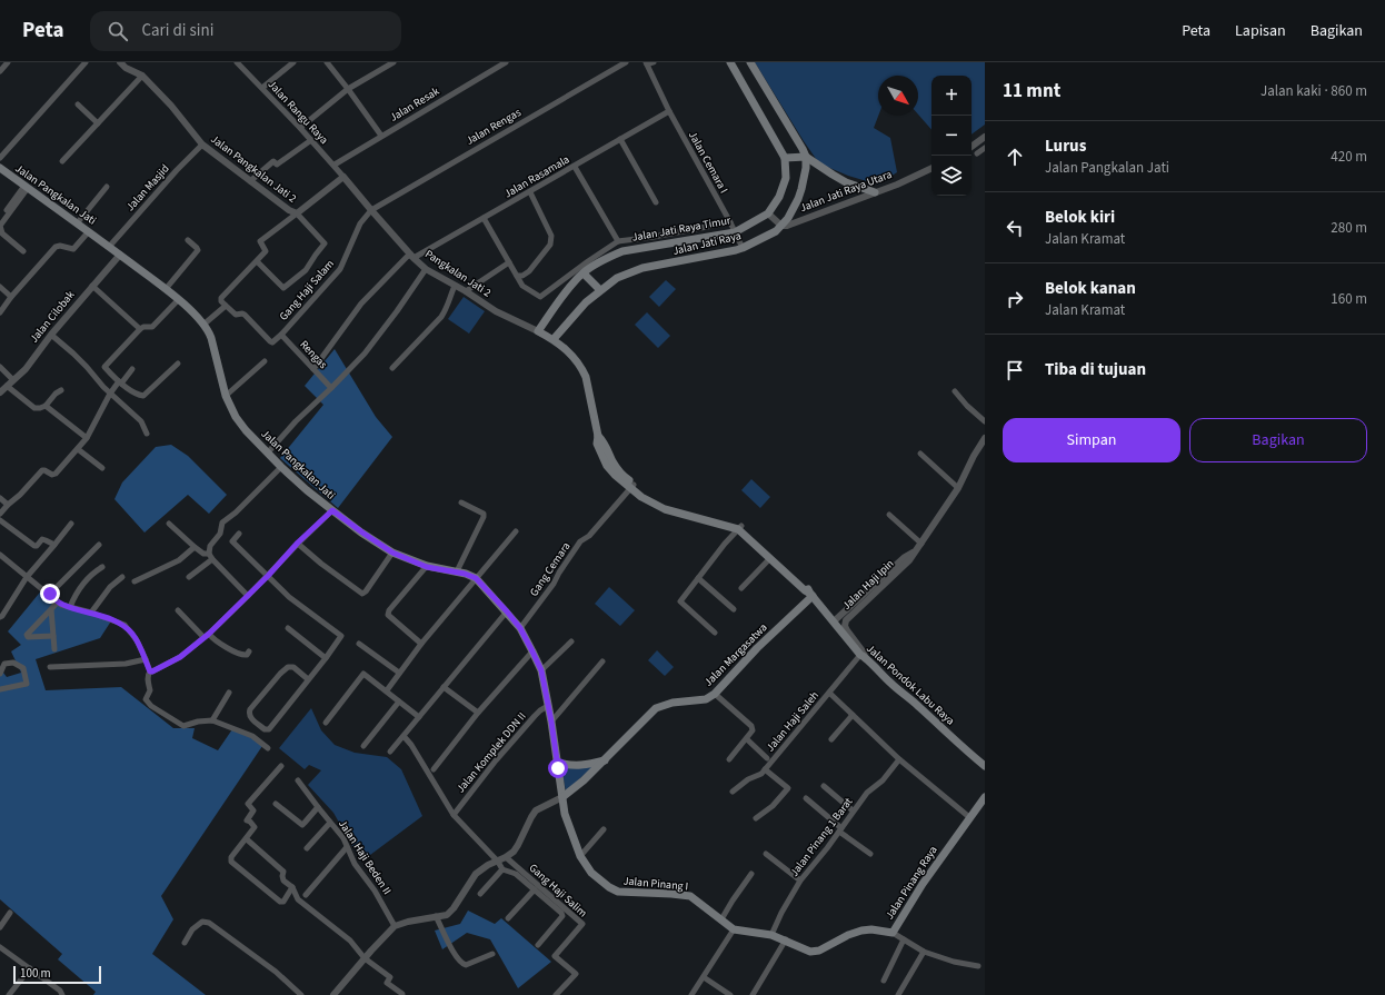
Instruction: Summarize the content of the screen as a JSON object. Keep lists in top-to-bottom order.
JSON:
{
  "streets": {
    "main road": [
      "Jalan Pangkalan Jati",
      "Jalan Jati Raya Timur",
      "Jalan Jati Raya",
      "Jalan Margasatwa",
      "Jalan Pondok Labu Raya",
      "Jalan Pinang Raya",
      "Jalan Pinang I"
    ],
    "street": [
      "Jalan Resak",
      "Jalan Rangu Raya",
      "Jalan Rengas",
      "Jalan Cemara I",
      "Jalan Pangkalan Jati 2",
      "Jalan Rasamala",
      "Jalan Masjid",
      "Jalan Jati Raya Utara",
      "Pangkalan Jati 2",
      "Gang Haji Salam",
      "Jalan Cilobak",
      "Rengas",
      "Gang Cemara",
      "Jalan Haji Ipin",
      "Jalan Haji Saleh",
      "Jalan Komplek DDN II",
      "Jalan Pinang 1 Barat",
      "Jalan Haji Beden II",
      "Gang Haji Salim"
    ]
  },
  "crossings": [
    ["Jalan Resak", "Jalan Rangu Raya"],
    ["Jalan Rangu Raya", "Jalan Pangkalan Jati 2"],
    ["Jalan Rangu Raya", "Pangkalan Jati 2"],
    ["Jalan Rengas", "Pangkalan Jati 2"],
    ["Jalan Rengas", "Gang Haji Salam"],
    ["Jalan Cemara I", "Jalan Rasamala"],
    ["Jalan Cemara I", "Jalan Jati Raya Timur"],
    ["Jalan Cemara I", "Jalan Jati Raya"],
    ["Jalan Pangkalan Jati 2", "Jalan Masjid"],
    ["Jalan Pangkalan Jati 2", "Pangkalan Jati 2"],
    ["Jalan Rasamala", "Pangkalan Jati 2"],
    ["Jalan Rasamala", "Rengas"],
    ["Jalan Masjid", "Jalan Pangkalan Jati"],
    ["Jalan Jati Raya Utara", "Jalan Jati Raya"],
    ["Jalan Pangkalan Jati", "Jalan Cilobak"],
    ["Jalan Pangkalan Jati", "Gang Cemara"],
    ["Jalan Pangkalan Jati", "Jalan Margasatwa"],
    ["Jalan Pangkalan Jati", "Jalan Komplek DDN II"],
    ["Jalan Pangkalan Jati", "Jalan Pinang I"],
    ["Jalan Jati Raya Timur", "Pangkalan Jati 2"],
    ["Jalan Jati Raya Timur", "Jalan Pondok Labu Raya"],
    ["Jalan Jati Raya", "Jalan Pondok Labu Raya"],
    ["Pangkalan Jati 2", "Gang Haji Salam"],
    ["Pangkalan Jati 2", "Jalan Pondok Labu Raya"],
    ["Gang Haji Salam", "Rengas"],
    ["Gang Cemara", "Jalan Pondok Labu Raya"],
    ["Jalan Haji Ipin", "Jalan Pondok Labu Raya"],
    ["Jalan Haji Ipin", "Jalan Haji Saleh"],
    ["Jalan Margasatwa", "Jalan Pondok Labu Raya"],
    ["Jalan Margasatwa", "Jalan Komplek DDN II"],
    ["Jalan Margasatwa", "Jalan Haji Beden II"],
    ["Jalan Margasatwa", "Jalan Pinang I"],
    ["Jalan Margasatwa", "Gang Haji Salim"],
    ["Jalan Pondok Labu Raya", "Jalan Haji Saleh"]
  ],
  "scale_bar": "100 m",
  "north": "bottom right",
  "page": {
    "header": "Peta",
    "search": "Cari di sini",
    "nav": ["Peta", "Lapisan", "Bagikan"],
    "heading": ["11 mnt", "Jalan kaki · 860 m"],
    "map_buttons": ["+", "−"],
    "list": [
      ["Lurus", "Jalan Pangkalan Jati", "420 m"],
      ["Belok kiri", "Jalan Kramat", "280 m"],
      ["Belok kanan", "Jalan Kramat", "160 m"],
      "Tiba di tujuan"
    ],
    "buttons": ["Simpan", "Bagikan"],
    "scale": "100 m"
  }
}
